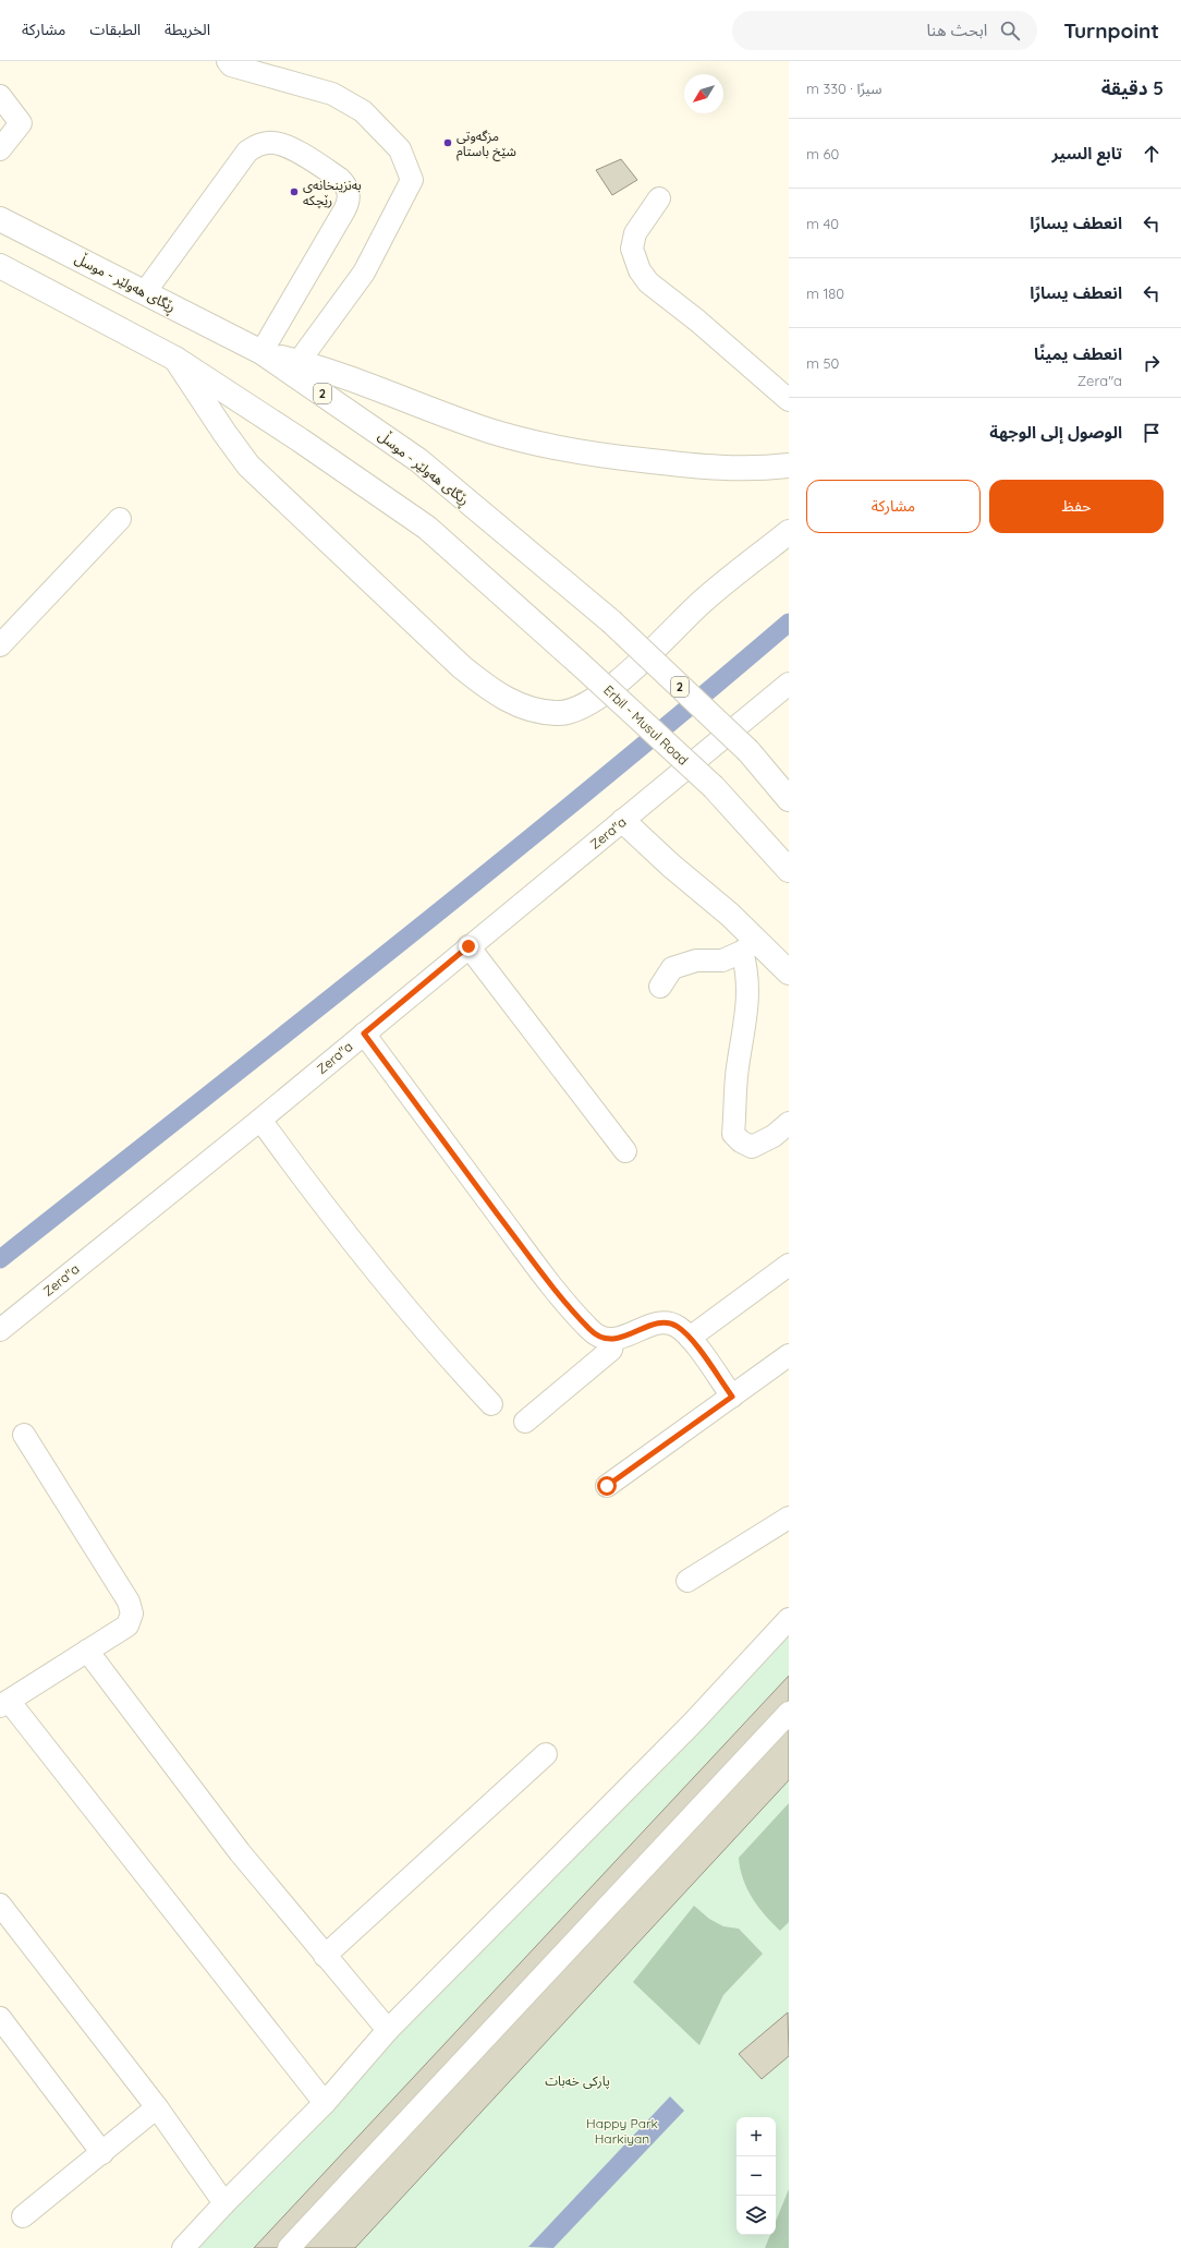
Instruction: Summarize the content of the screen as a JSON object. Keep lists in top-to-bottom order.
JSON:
{
  "streets": {
    "highway": ["ڕێگای هەولێر - موسڵ", "2", "Erbil - Musul Road"],
    "street": ["Zera\"a"]
  },
  "parks": ["پارکی خەبات", "Happy Park Harkiyan"],
  "places": ["مزگەوتی شێخ باستام", "بەنزینخانەی رێچکە"],
  "north": "bottom left",
  "page": {
    "header": "Turnpoint",
    "search": "ابحث هنا",
    "nav": ["الخريطة", "الطبقات", "مشاركة"],
    "heading": ["5 دقيقة", "سيرًا · 330 m"],
    "list": [
      ["تابع السير", "60 m"],
      ["انعطف يسارًا", "40 m"],
      ["انعطف يسارًا", "180 m"],
      ["انعطف يمينًا", "Zera\"a", "50 m"],
      "الوصول إلى الوجهة"
    ],
    "buttons": ["حفظ", "مشاركة"],
    "map_buttons": ["+", "−"]
  }
}
